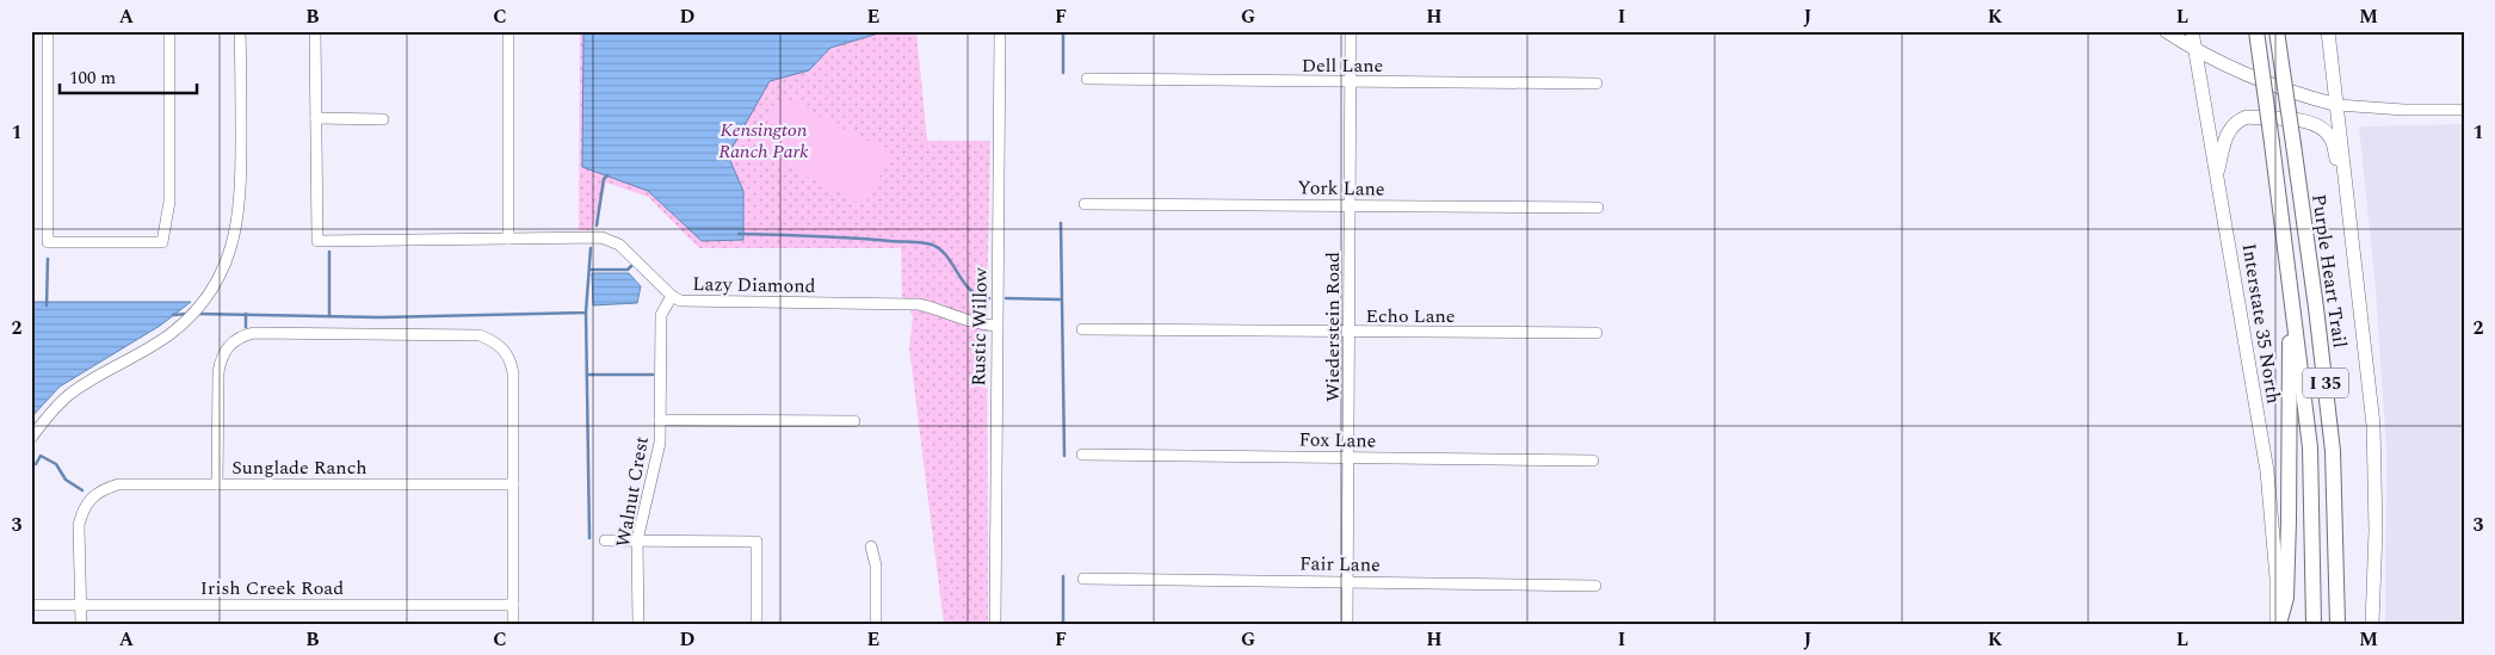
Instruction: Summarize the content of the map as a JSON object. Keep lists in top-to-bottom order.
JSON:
{
  "streets": {
    "highway": ["Purple Heart Trail", "I 35"],
    "main road": ["Interstate 35 North"],
    "street": [
      "Dell Lane",
      "York Lane",
      "Lazy Diamond",
      "Echo Lane",
      "Rustic Willow",
      "Wiederstein Road",
      "Fox Lane",
      "Sunglade Ranch",
      "Walnut Crest",
      "Fair Lane",
      "Irish Creek Road"
    ]
  },
  "crossings": [
    ["Dell Lane", "Wiederstein Road"],
    ["York Lane", "Wiederstein Road"],
    ["Lazy Diamond", "Rustic Willow"],
    ["Lazy Diamond", "Walnut Crest"],
    ["Echo Lane", "Wiederstein Road"],
    ["Wiederstein Road", "Fox Lane"],
    ["Wiederstein Road", "Fair Lane"],
    ["Sunglade Ranch", "Irish Creek Road"]
  ],
  "parks": ["Kensington Ranch Park"],
  "scale_bar": "100 m",
  "grid": {
    "columns": [
      "A",
      "B",
      "C",
      "D",
      "E",
      "F",
      "G",
      "H",
      "I",
      "J",
      "K",
      "L",
      "M"
    ],
    "rows": ["1", "2", "3"]
  }
}
